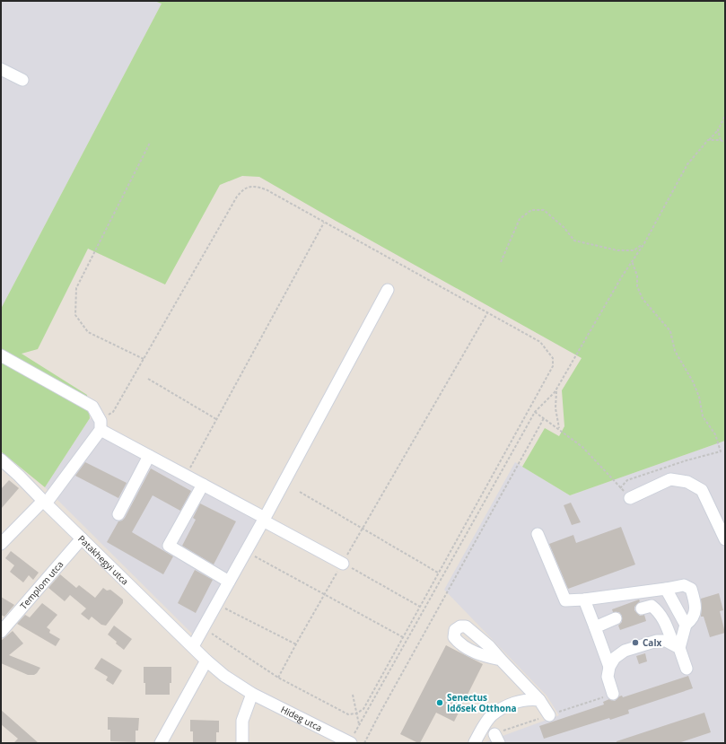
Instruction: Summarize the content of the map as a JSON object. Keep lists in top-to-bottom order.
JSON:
{
  "streets": {
    "street": ["Patakhegyi utca", "Templom utca", "Hideg utca"]
  },
  "crossings": [
    ["Patakhegyi utca", "Templom utca"],
    ["Patakhegyi utca", "Hideg utca"]
  ],
  "places": ["Calx", "Senectus Idősek Otthona"]
}
